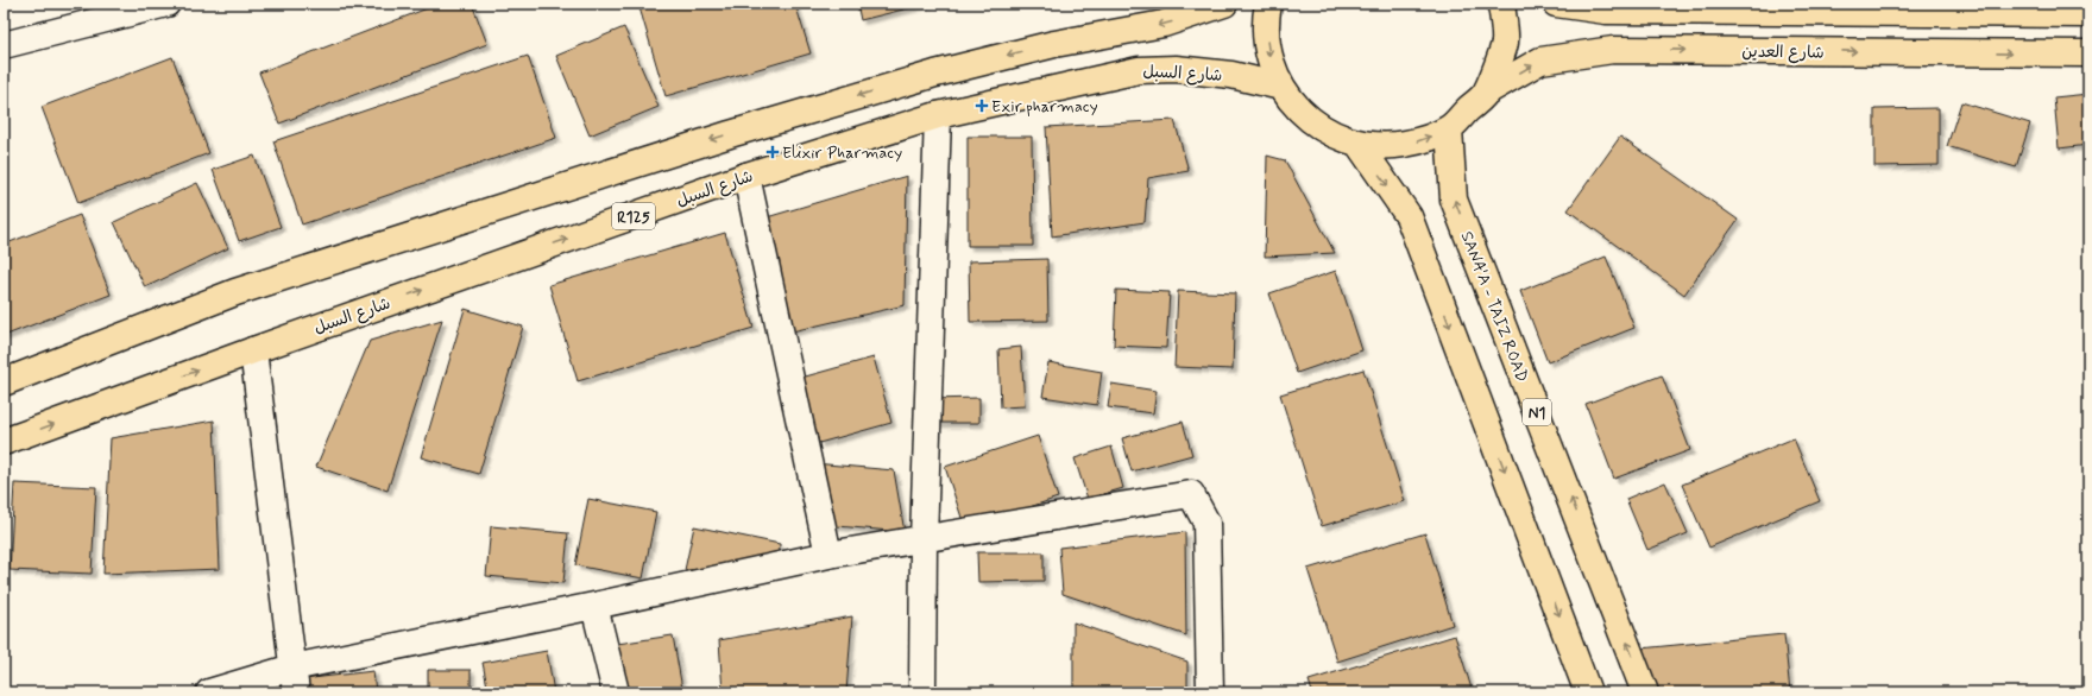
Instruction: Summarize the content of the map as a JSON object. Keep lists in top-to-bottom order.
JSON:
{
  "streets": {
    "main road": [
      "شارع العدين",
      "شارع السبل",
      "R125",
      "SANA'A - TAIZ ROAD",
      "N1"
    ]
  },
  "places": {
    "health": ["Exir pharmacy", "Elixir Pharmacy"]
  }
}
